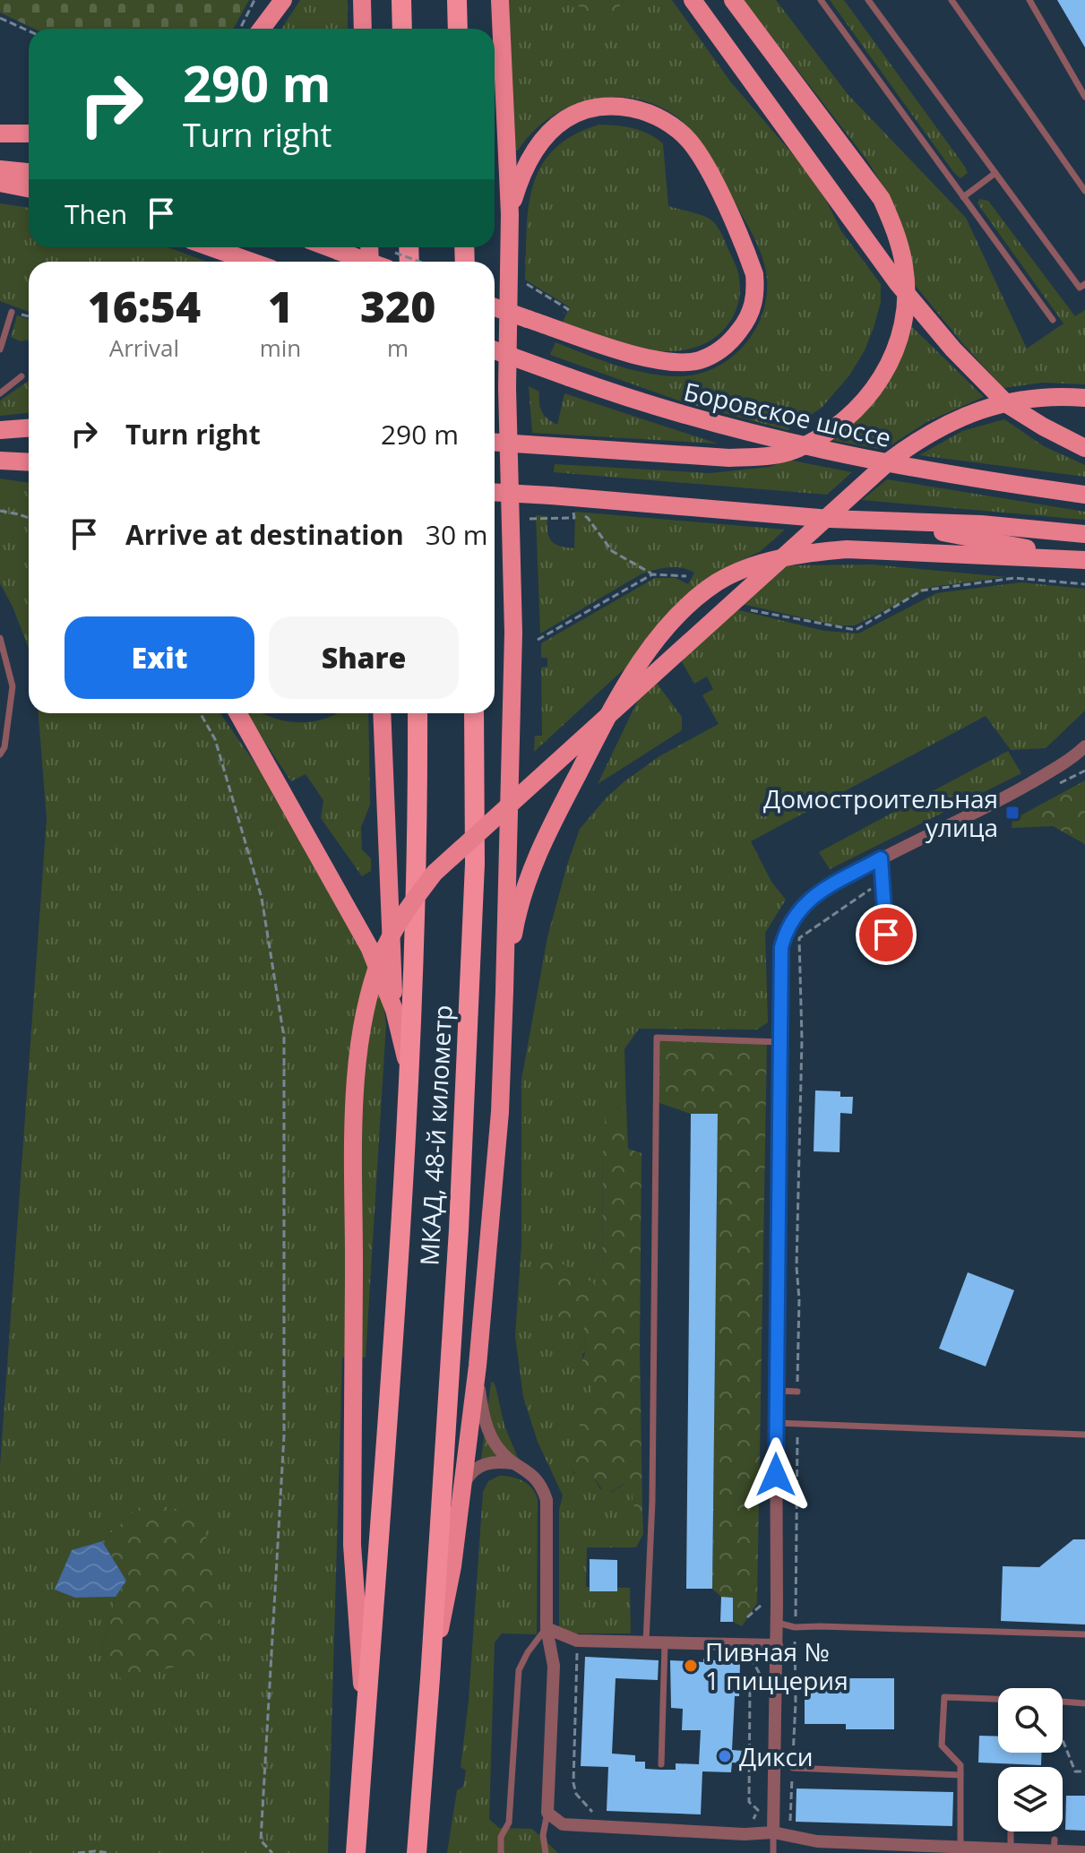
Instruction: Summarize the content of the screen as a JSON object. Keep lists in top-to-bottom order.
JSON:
{
  "streets": {
    "highway": ["МКАД, 48-й километр"],
    "main road": ["Боровское шоссе"]
  },
  "places": {
    "transit": ["Домостроительная улица"],
    "other": ["Пивная № 1 пиццерия", "Дикси"]
  },
  "page": {
    "turn": ["290 m", "Turn right"],
    "then": "Then",
    "eta": [
      "16:54",
      "Arrival",
      "1",
      "min",
      "320",
      "m"
    ],
    "list": [
      {
        "name": "Turn right",
        "value": "290 m"
      },
      {
        "name": "Arrive at destination",
        "value": "30 m"
      }
    ],
    "buttons": ["Exit", "Share"]
  }
}
